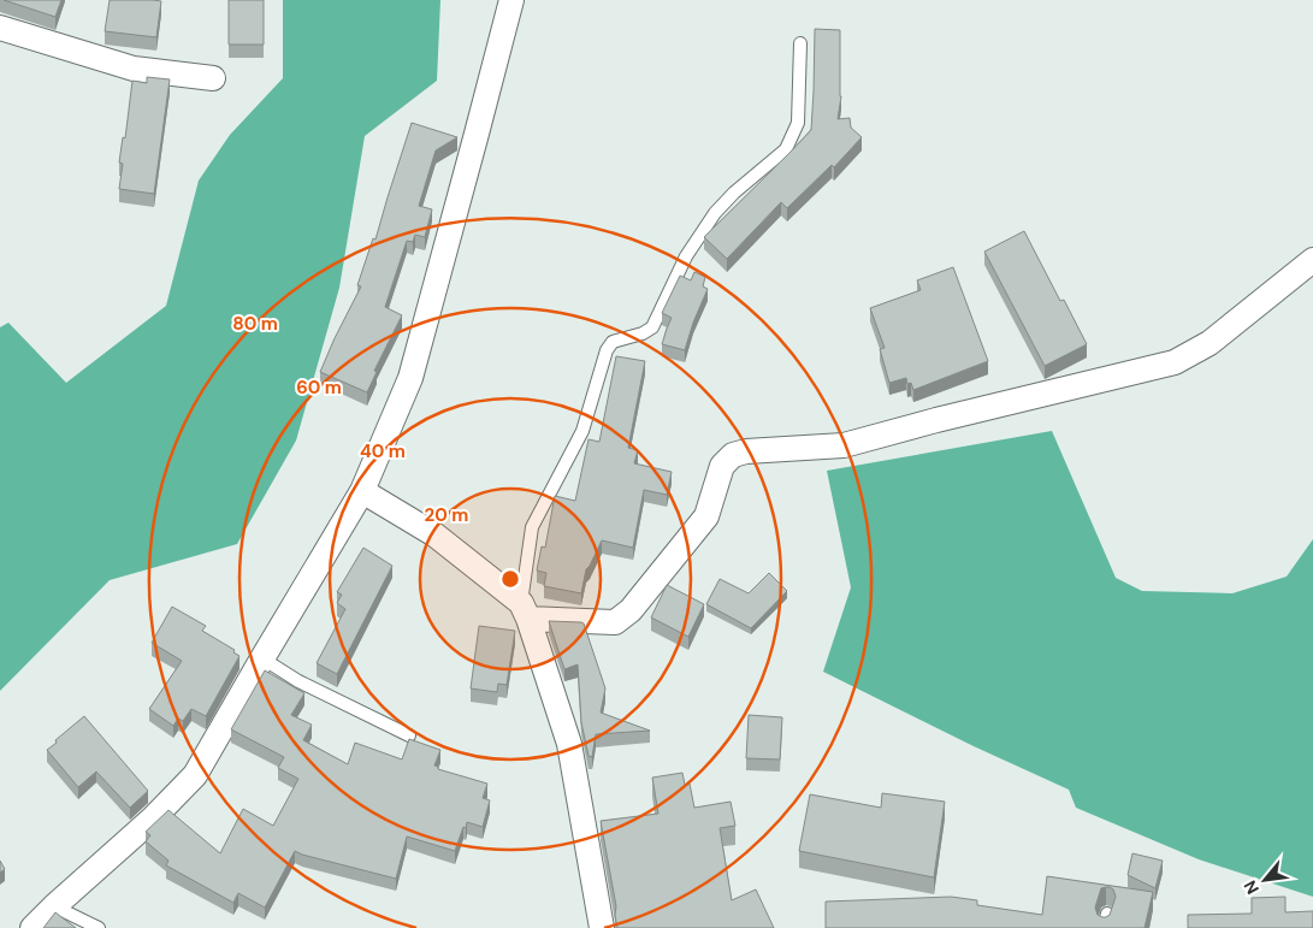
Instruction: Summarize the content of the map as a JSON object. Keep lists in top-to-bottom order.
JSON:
{
  "north": "bottom left",
  "rings": [
    "80 m",
    "60 m",
    "40 m",
    "20 m"
  ]
}
